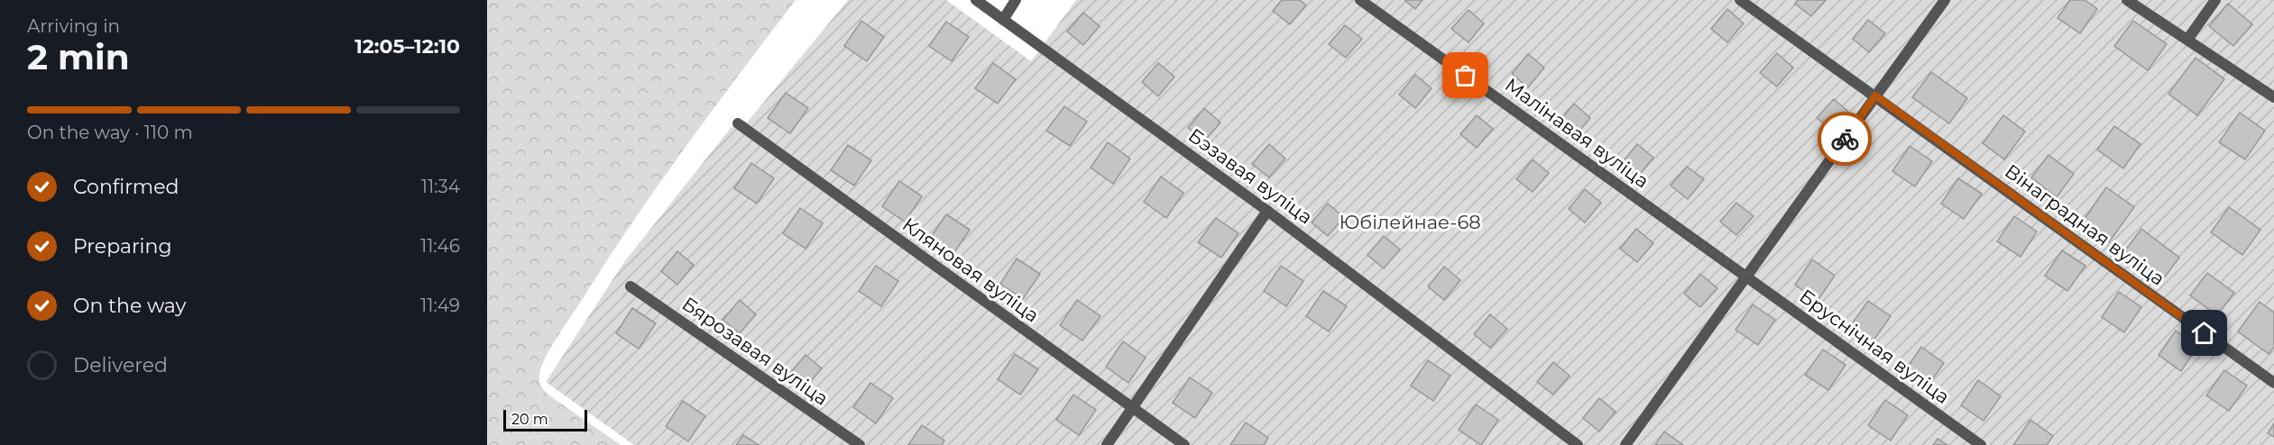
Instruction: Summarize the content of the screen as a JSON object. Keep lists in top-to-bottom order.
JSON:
{
  "streets": {
    "street": [
      "Малінавая вуліца",
      "Бэзавая вуліца",
      "Вінаградная вуліца",
      "Кляновая вуліца",
      "Бруснічная вуліца",
      "Бярозавая вуліца"
    ]
  },
  "crossings": [
    ["Малінавая вуліца", "Бруснічная вуліца"]
  ],
  "parks": ["Юбілейнае-68"],
  "scale_bar": "20 m",
  "page": {
    "heading": ["2 min", "Arriving in", "12:05–12:10"],
    "bar": "On the way · 110 m",
    "list": [
      ["Confirmed", "11:34"],
      ["Preparing", "11:46"],
      ["On the way", "11:49"],
      "Delivered"
    ],
    "scale": "20 m"
  }
}
